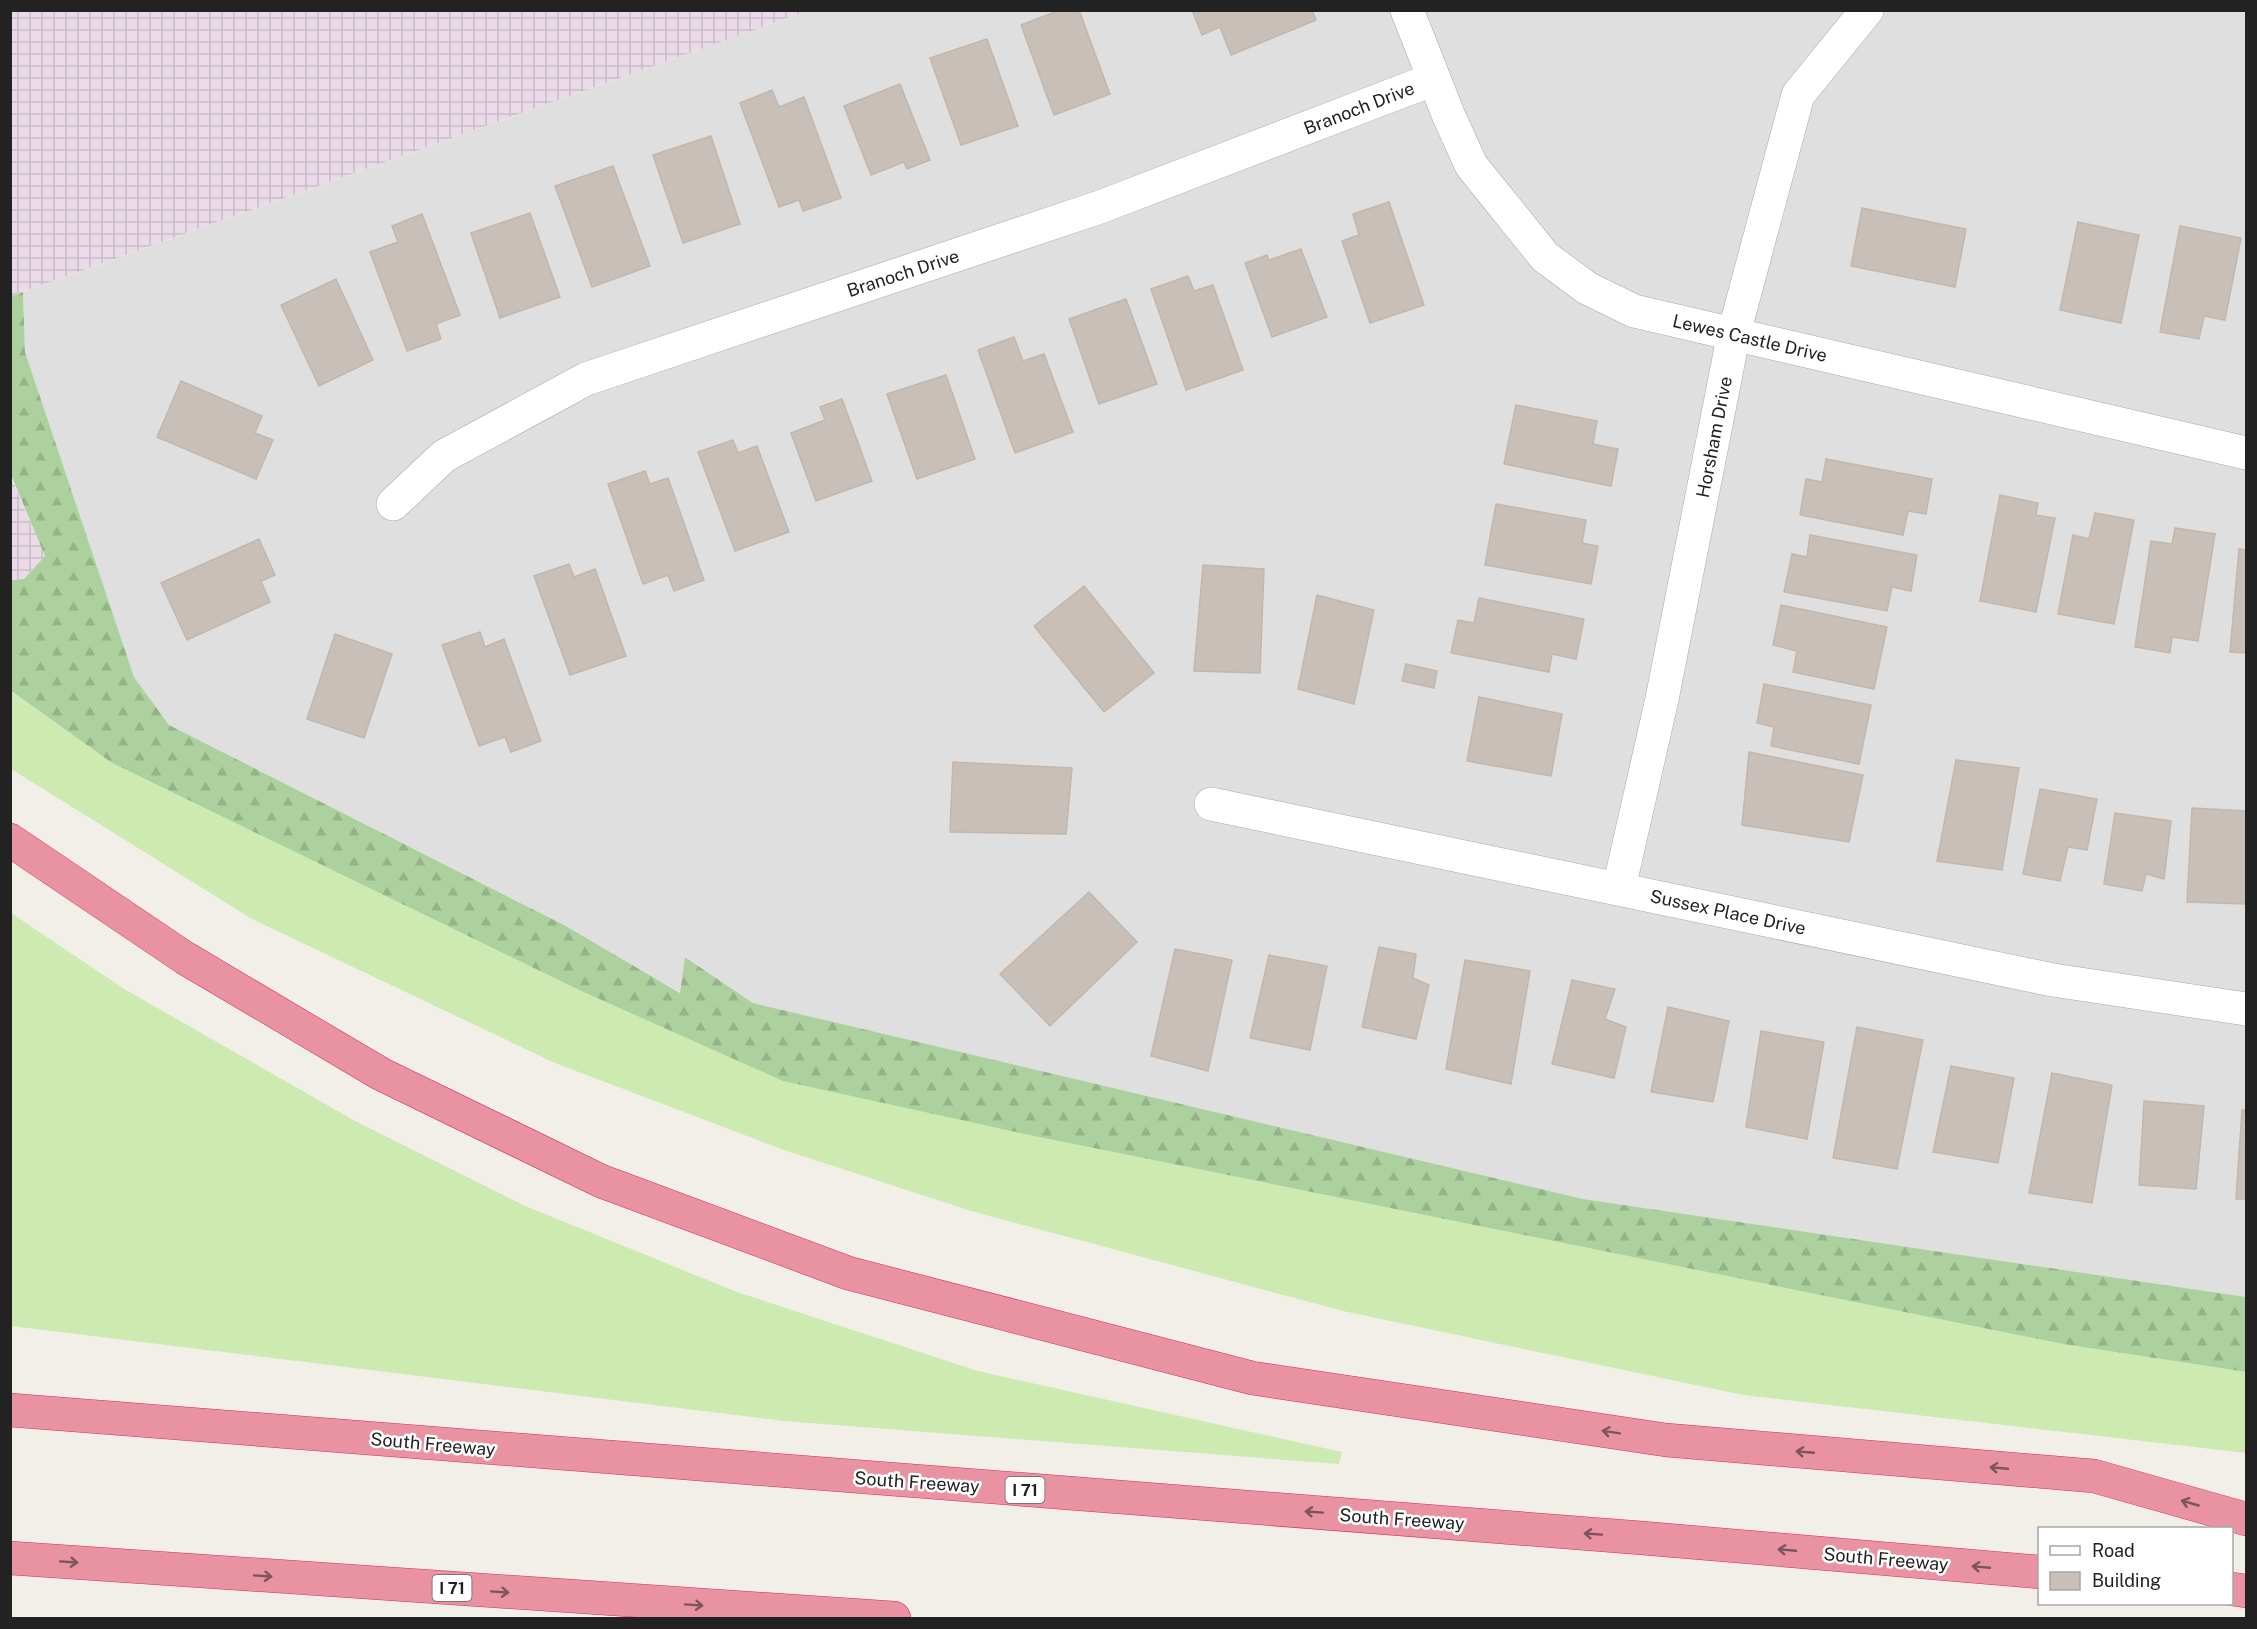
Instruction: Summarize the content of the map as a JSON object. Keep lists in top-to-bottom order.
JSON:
{
  "streets": {
    "highway": ["South Freeway", "I 71"],
    "street": [
      "Branoch Drive",
      "Lewes Castle Drive",
      "Horsham Drive",
      "Sussex Place Drive"
    ]
  },
  "crossings": [
    ["Branoch Drive", "Lewes Castle Drive"],
    ["Lewes Castle Drive", "Horsham Drive"],
    ["Horsham Drive", "Sussex Place Drive"]
  ],
  "legend": ["Road", "Building"]
}
